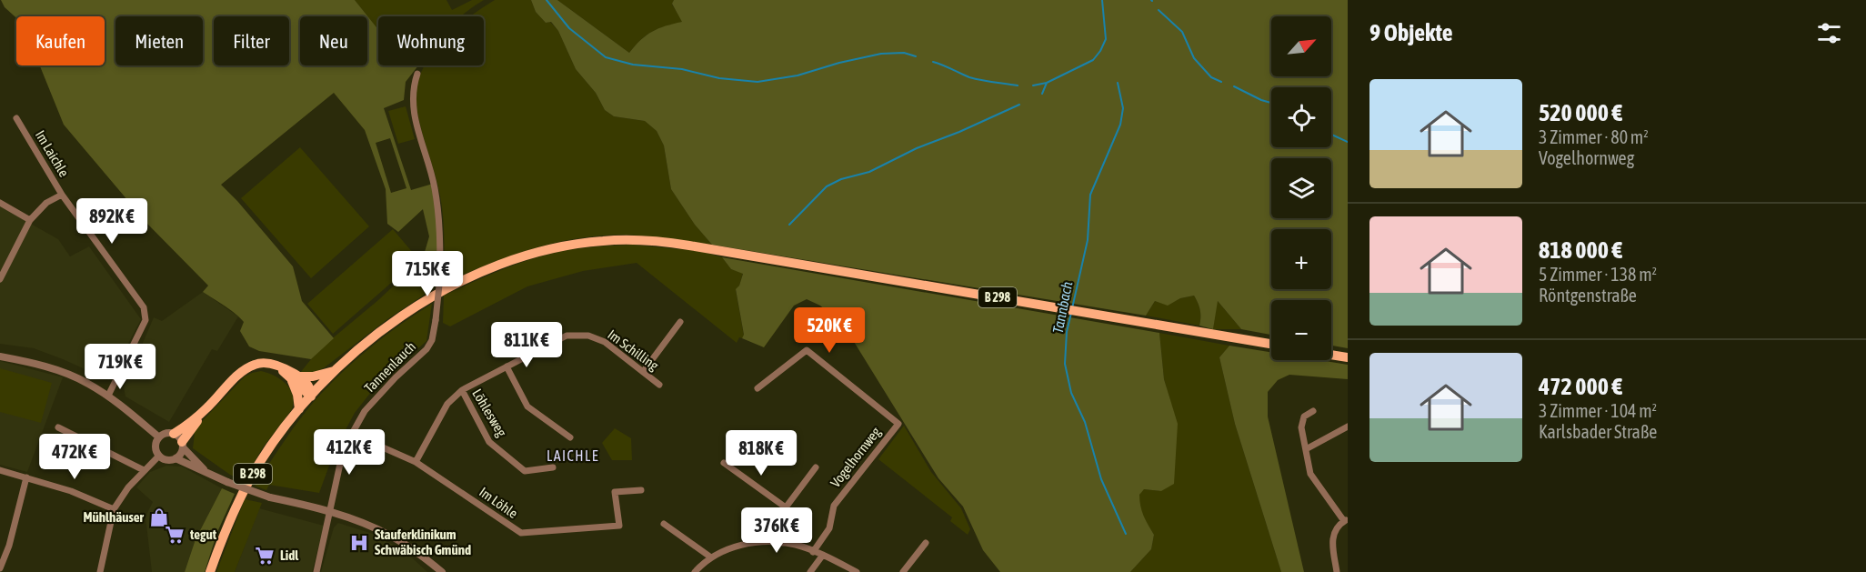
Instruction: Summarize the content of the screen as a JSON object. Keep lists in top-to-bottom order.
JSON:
{
  "streets": {
    "main road": ["B 298"],
    "street": [
      "Im Laichle",
      "Im Schilling",
      "Tannenlauch",
      "Löhlesweg",
      "Vogelhornweg",
      "Im Löhle"
    ]
  },
  "crossings": [
    ["Im Schilling", "Löhlesweg"],
    ["Im Schilling", "Im Löhle"],
    ["Tannenlauch", "Im Löhle"]
  ],
  "districts": ["LAICHLE"],
  "water": ["Tannbach"],
  "places": {
    "shop": ["Mühlhäuser"],
    "supermarket": ["tegut", "Lidl"],
    "hospital": ["Stauferklinikum Schwäbisch Gmünd"]
  },
  "north": "top right",
  "page": {
    "heading": "9 Objekte",
    "map_buttons": ["+", "−"],
    "chip": [
      "Kaufen",
      "Mieten",
      "Filter",
      "Neu",
      "Wohnung"
    ],
    "list": [
      {
        "name": "520 000 €",
        "note": "3 Zimmer · 80 m² · Vogelhornweg"
      },
      {
        "name": "818 000 €",
        "note": "5 Zimmer · 138 m² · Röntgenstraße"
      },
      {
        "name": "472 000 €",
        "note": "3 Zimmer · 104 m² · Karlsbader Straße"
      }
    ],
    "price": [
      "892K €",
      "715K €",
      "520K €",
      "811K €",
      "719K €",
      "412K €",
      "818K €",
      "472K €",
      "376K €"
    ]
  }
}
